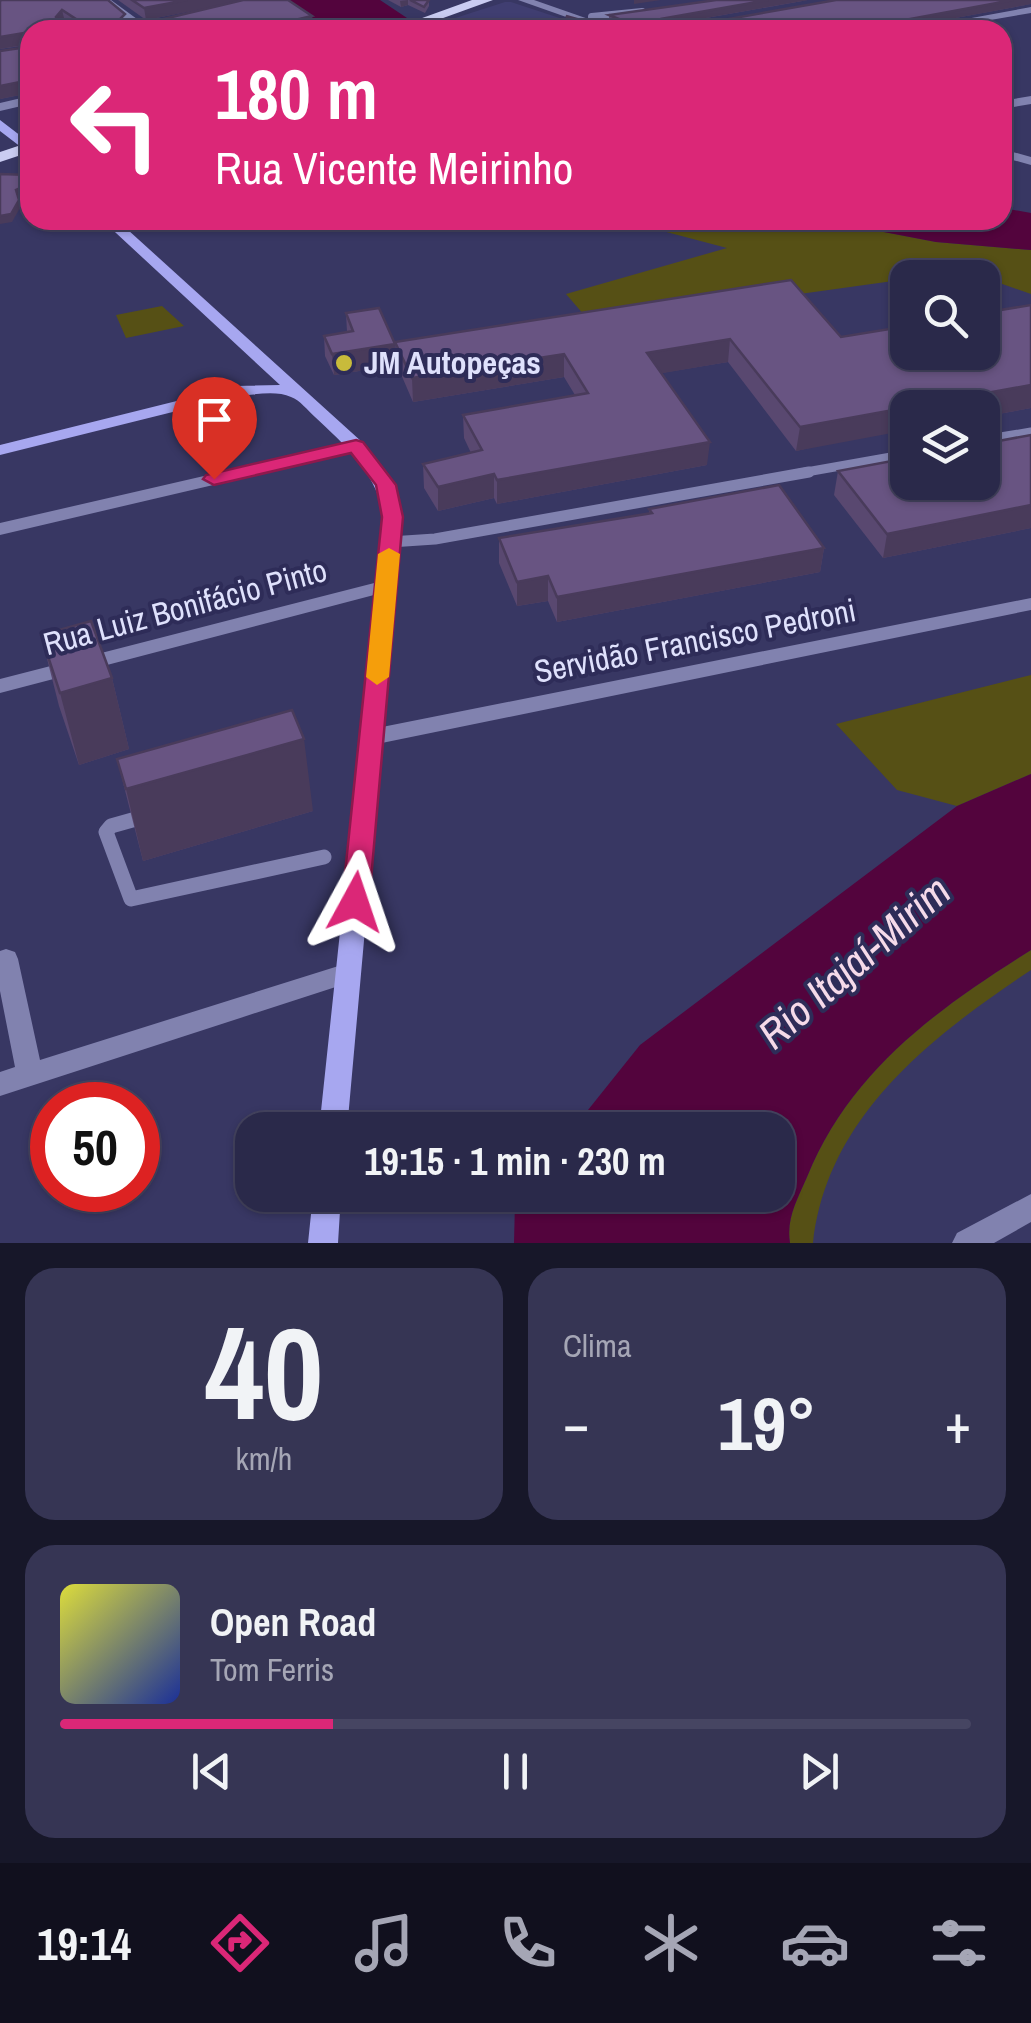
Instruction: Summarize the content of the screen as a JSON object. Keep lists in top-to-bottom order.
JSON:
{
  "streets": {
    "street": ["Rua Luiz Bonifácio Pinto", "Servidão Francisco Pedroni"]
  },
  "water": ["Rio Itajaí-Mirim"],
  "places": ["JM Autopeças"],
  "page": {
    "turn": ["180 m", "Rua Vicente Meirinho"],
    "limit": "50",
    "trip": "19:15 · 1 min · 230 m",
    "tile": [
      ["40", "km/h"],
      "Clima"
    ],
    "heat": ["−", "19°", "+"],
    "song": ["Open Road", "Tom Ferris"],
    "tabs": "19:14"
  }
}
